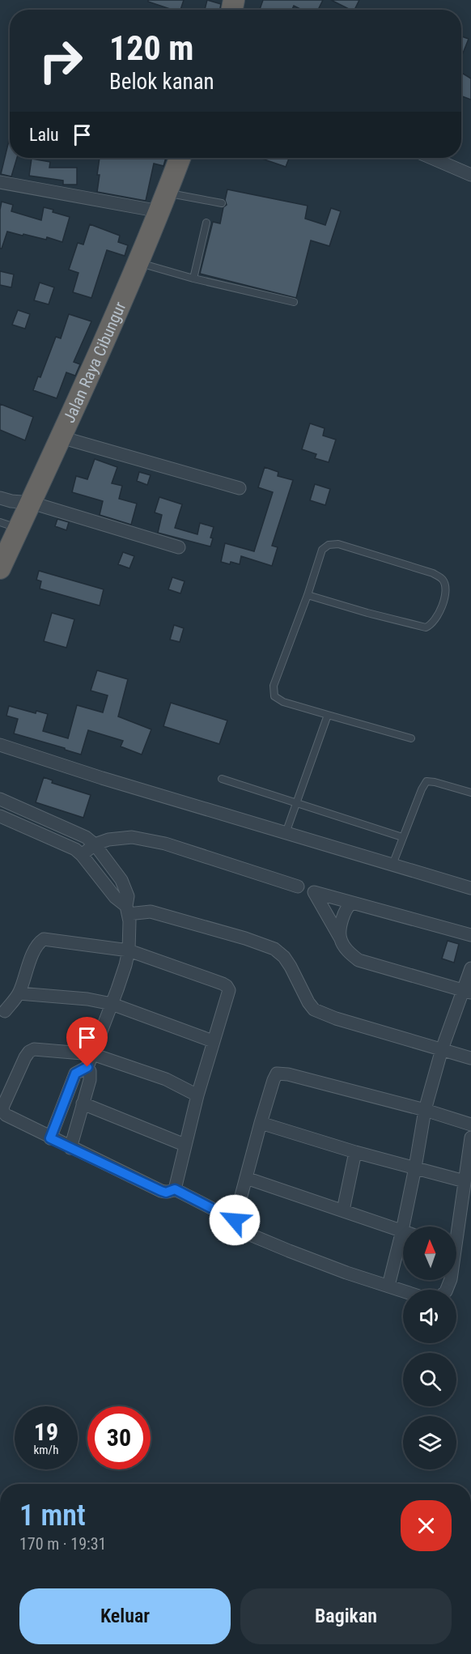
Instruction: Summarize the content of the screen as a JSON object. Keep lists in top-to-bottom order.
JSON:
{
  "streets": {
    "highway": ["Jalan Raya Cibungur"]
  },
  "north": "top",
  "page": {
    "turn": ["120 m", "Belok kanan"],
    "then": "Lalu",
    "speed": "19 km/h",
    "limit": "30",
    "heading": ["1 mnt", "170 m · 19:31"],
    "buttons": ["Keluar", "Bagikan"]
  }
}
